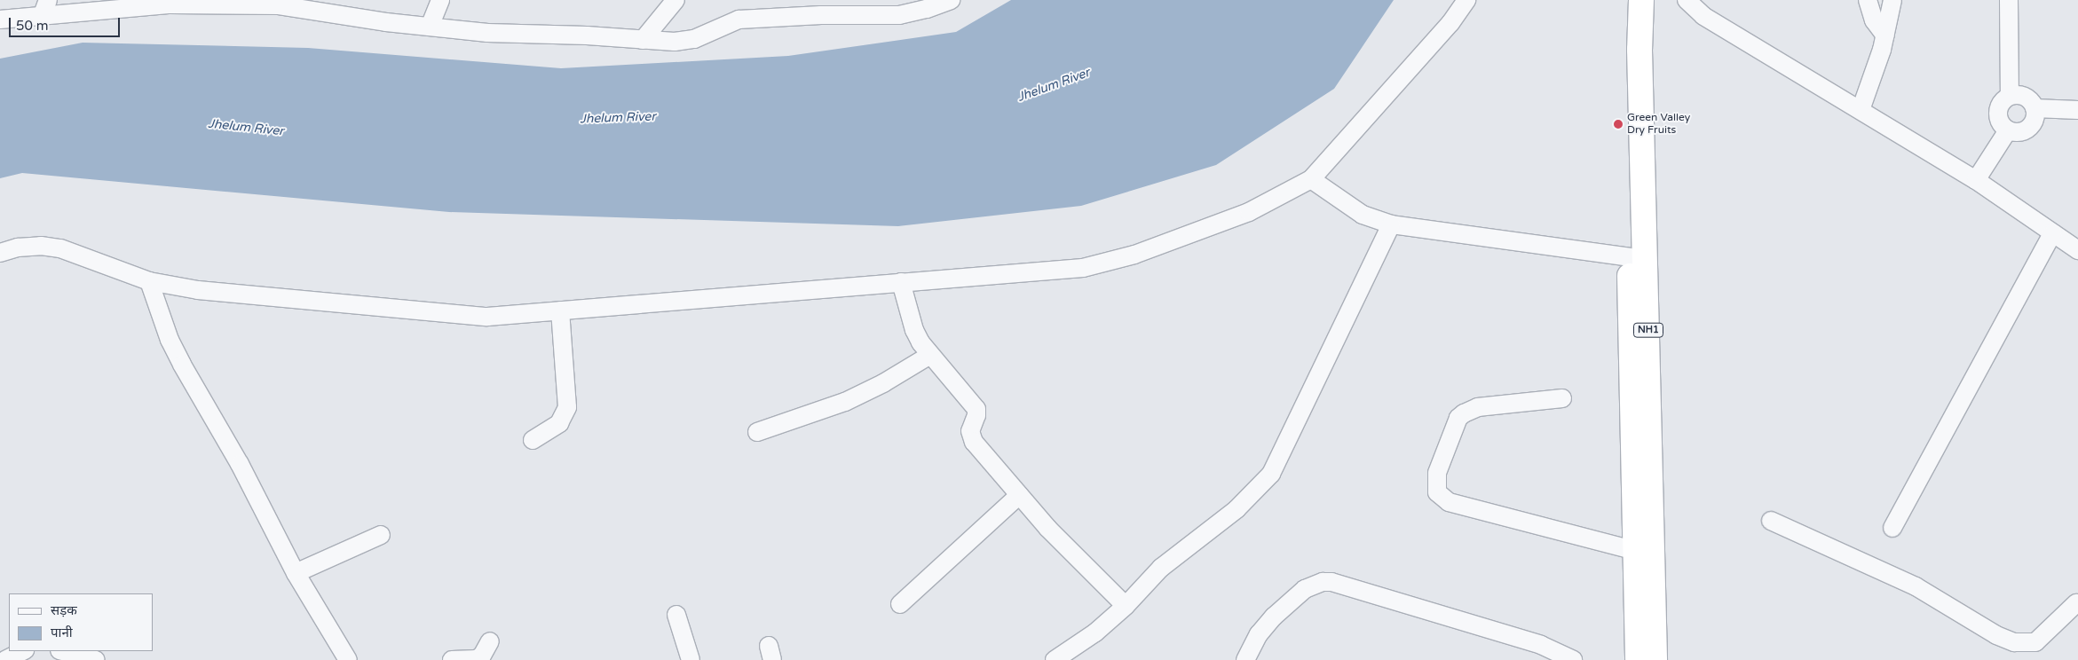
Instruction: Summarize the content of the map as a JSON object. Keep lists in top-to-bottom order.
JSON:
{
  "streets": {
    "highway": ["NH1"]
  },
  "water": ["Jhelum River"],
  "places": ["Green Valley Dry Fruits"],
  "legend": ["सड़क", "पानी"],
  "scale_bar": "50 m"
}
